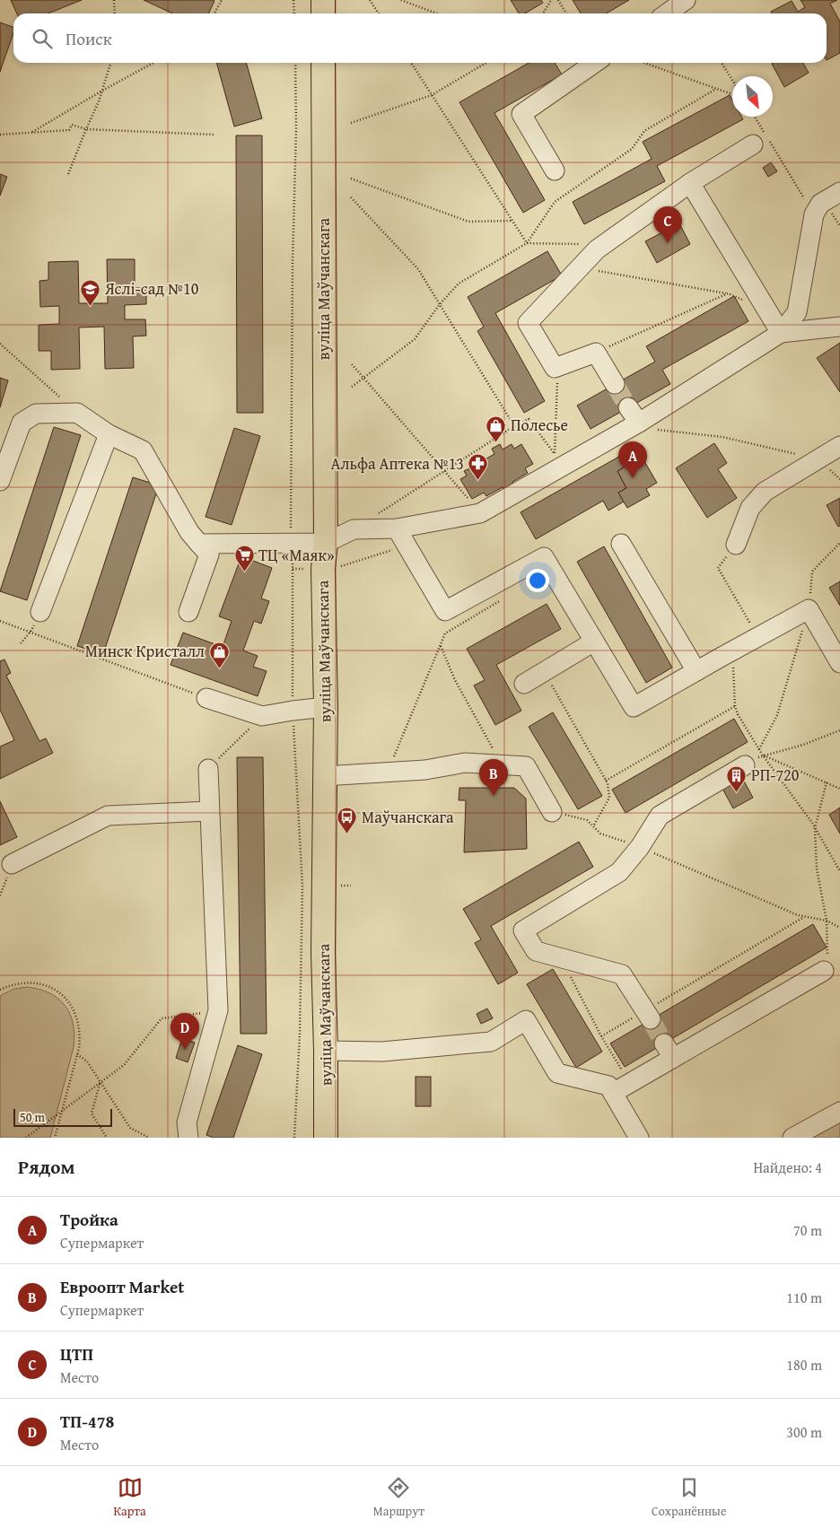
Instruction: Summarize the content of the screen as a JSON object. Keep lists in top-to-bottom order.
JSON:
{
  "streets": {
    "main road": ["вуліца Маўчанскага"]
  },
  "places": {
    "school or university": ["Яслі-сад №10"],
    "shop": ["Полесье", "Минск Кристалл"],
    "pharmacy": ["Альфа Аптека №13"],
    "supermarket": ["ТЦ «Маяк»"],
    "building": ["РП-720"],
    "bus stop": ["Маўчанскага"]
  },
  "scale_bar": "50 m",
  "north": "bottom right",
  "page": {
    "search": "Поиск",
    "pins": [
      "C",
      "A",
      "B",
      "D"
    ],
    "scale": "50 m",
    "heading": ["Рядом", "Найдено: 4"],
    "list": [
      {
        "mark": "A",
        "name": "Тройка",
        "note": "Супермаркет",
        "value": "70 m"
      },
      {
        "mark": "B",
        "name": "Евроопт Market",
        "note": "Супермаркет",
        "value": "110 m"
      },
      {
        "mark": "C",
        "name": "ЦТП",
        "note": "Место",
        "value": "180 m"
      },
      {
        "mark": "D",
        "name": "ТП-478",
        "note": "Место",
        "value": "300 m"
      }
    ],
    "nav": ["Карта", "Маршрут", "Сохранённые"]
  }
}
